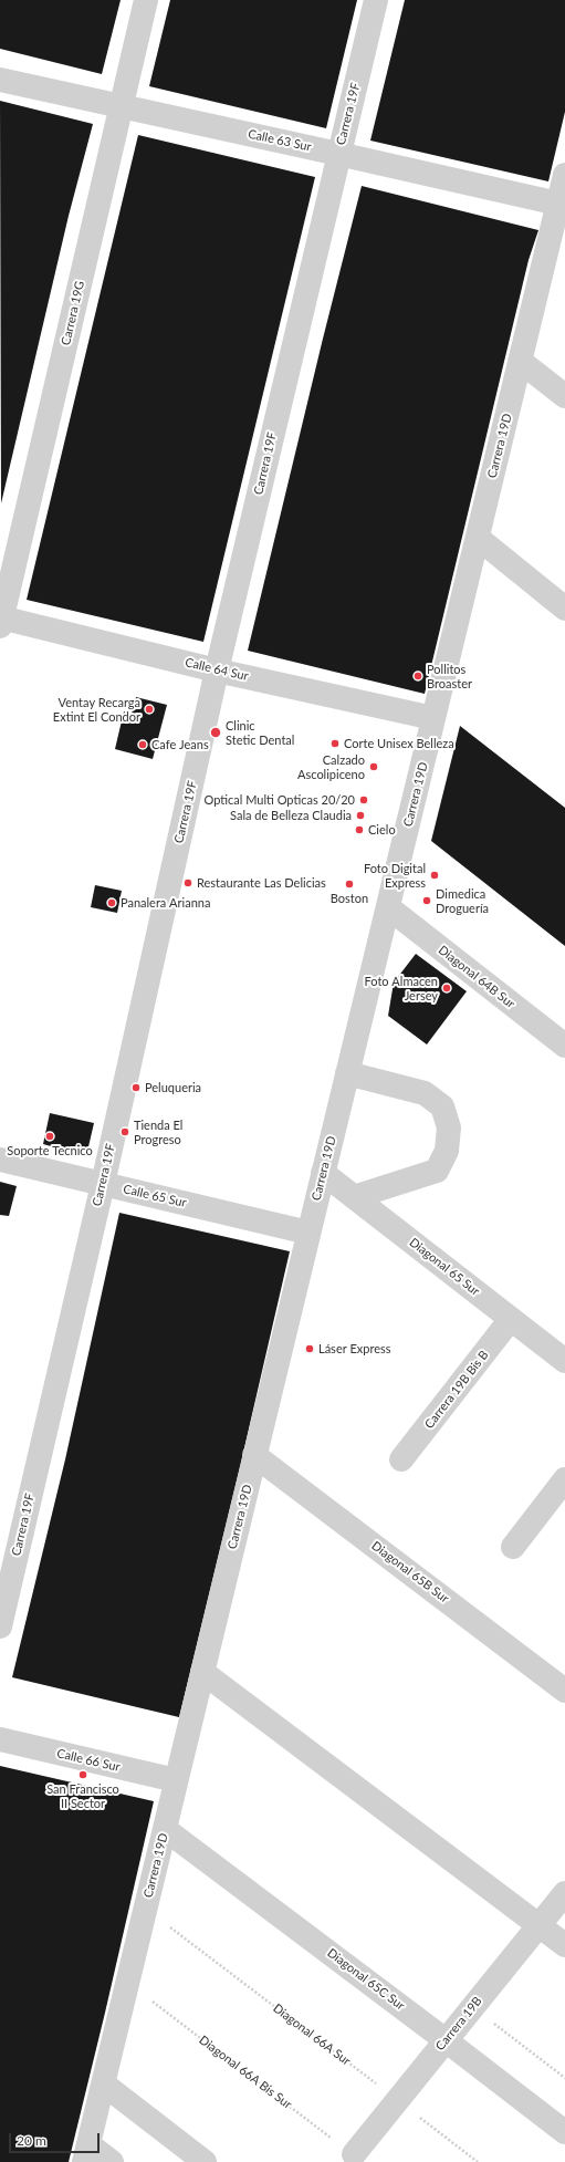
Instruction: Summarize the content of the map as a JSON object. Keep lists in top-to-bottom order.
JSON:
{
  "streets": {
    "street": [
      "Carrera 19F",
      "Calle 63 Sur",
      "Carrera 19G",
      "Carrera 19D",
      "Calle 64 Sur",
      "Diagonal 64B Sur",
      "Calle 65 Sur",
      "Diagonal 65 Sur",
      "Carrera 19B Bis B",
      "Diagonal 65B Sur",
      "Calle 66 Sur",
      "Diagonal 65C Sur",
      "Carrera 19B"
    ],
    "path": ["Diagonal 66A Sur", "Diagonal 66A Bis Sur"]
  },
  "crossings": [
    ["Carrera 19F", "Calle 63 Sur"],
    ["Carrera 19F", "Calle 64 Sur"],
    ["Carrera 19F", "Calle 65 Sur"],
    ["Calle 63 Sur", "Carrera 19G"],
    ["Calle 63 Sur", "Carrera 19D"],
    ["Carrera 19G", "Calle 64 Sur"],
    ["Carrera 19D", "Calle 64 Sur"],
    ["Carrera 19D", "Diagonal 64B Sur"],
    ["Carrera 19D", "Calle 65 Sur"],
    ["Carrera 19D", "Diagonal 65 Sur"],
    ["Carrera 19D", "Diagonal 65B Sur"],
    ["Carrera 19D", "Calle 66 Sur"],
    ["Carrera 19D", "Diagonal 65C Sur"],
    ["Carrera 19D", "Diagonal 66A Sur"],
    ["Carrera 19D", "Diagonal 66A Bis Sur"],
    ["Diagonal 65 Sur", "Carrera 19B Bis B"],
    ["Diagonal 65C Sur", "Carrera 19B"],
    ["Carrera 19B", "Diagonal 66A Sur"],
    ["Carrera 19B", "Diagonal 66A Bis Sur"]
  ],
  "places": [
    "Pollitos Broaster",
    "Ventay Recarga Extint El Condor",
    "Clinic Stetic Dental",
    "Corte Unisex Belleza",
    "Cafe Jeans",
    "Calzado Ascolipiceno",
    "Optical Multi Opticas 20/20",
    "Sala de Belleza Claudia",
    "Cielo",
    "Foto Digital Express",
    "Restaurante Las Delicias",
    "Boston",
    "Dimedica Droguería",
    "Panalera Arianna",
    "Foto Almacen Jersey",
    "Peluqueria",
    "Tienda El Progreso",
    "Soporte Tecnico",
    "Láser Express",
    "San Francisco II Sector"
  ],
  "scale_bar": "20 m"
}
